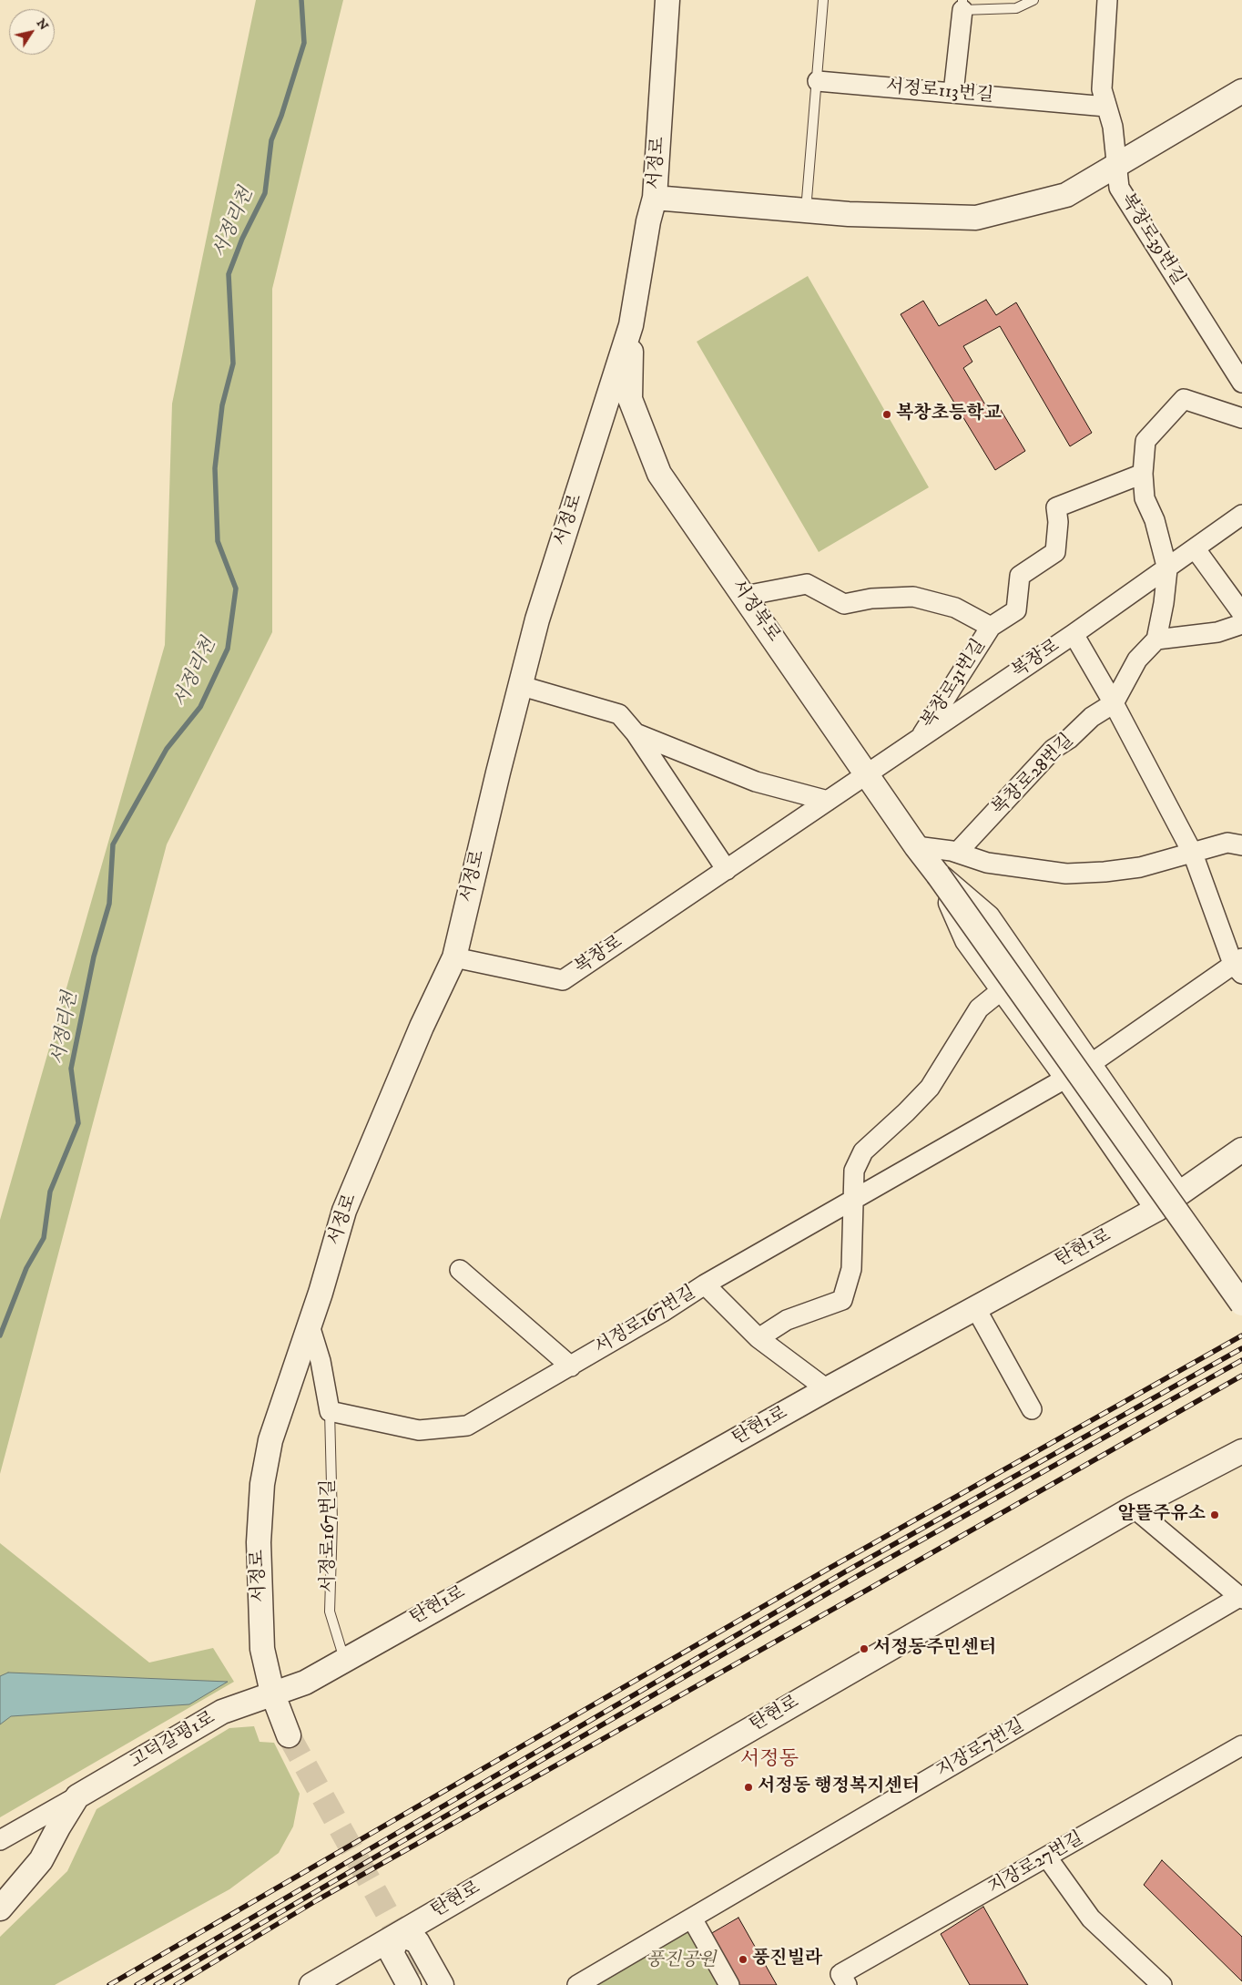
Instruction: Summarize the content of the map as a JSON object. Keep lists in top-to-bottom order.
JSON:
{
  "streets": {
    "street": [
      "서정로113번길",
      "서정로",
      "복창로39번길",
      "서정북로",
      "복창로",
      "복창로31번길",
      "복창로28번길",
      "탄현1로",
      "서정로167번길",
      "탄현로",
      "고덕갈평1로",
      "지장로7번길",
      "지장로27번길"
    ]
  },
  "crossings": [
    ["서정로113번길", "복창로39번길"],
    ["서정로", "서정북로"],
    ["서정로", "복창로"],
    ["서정로", "탄현1로"],
    ["서정로", "서정로167번길"],
    ["서정로", "고덕갈평1로"],
    ["서정북로", "복창로"],
    ["서정북로", "복창로31번길"],
    ["복창로", "복창로31번길"],
    ["탄현1로", "서정로167번길"],
    ["탄현1로", "고덕갈평1로"]
  ],
  "districts": ["서정동"],
  "water": ["서정리천"],
  "parks": ["풍진공원"],
  "places": [
    "복창초등학교",
    "알뜰주유소",
    "서정동주민센터",
    "서정동 행정복지센터",
    "풍진빌라"
  ],
  "north": "top right"
}
